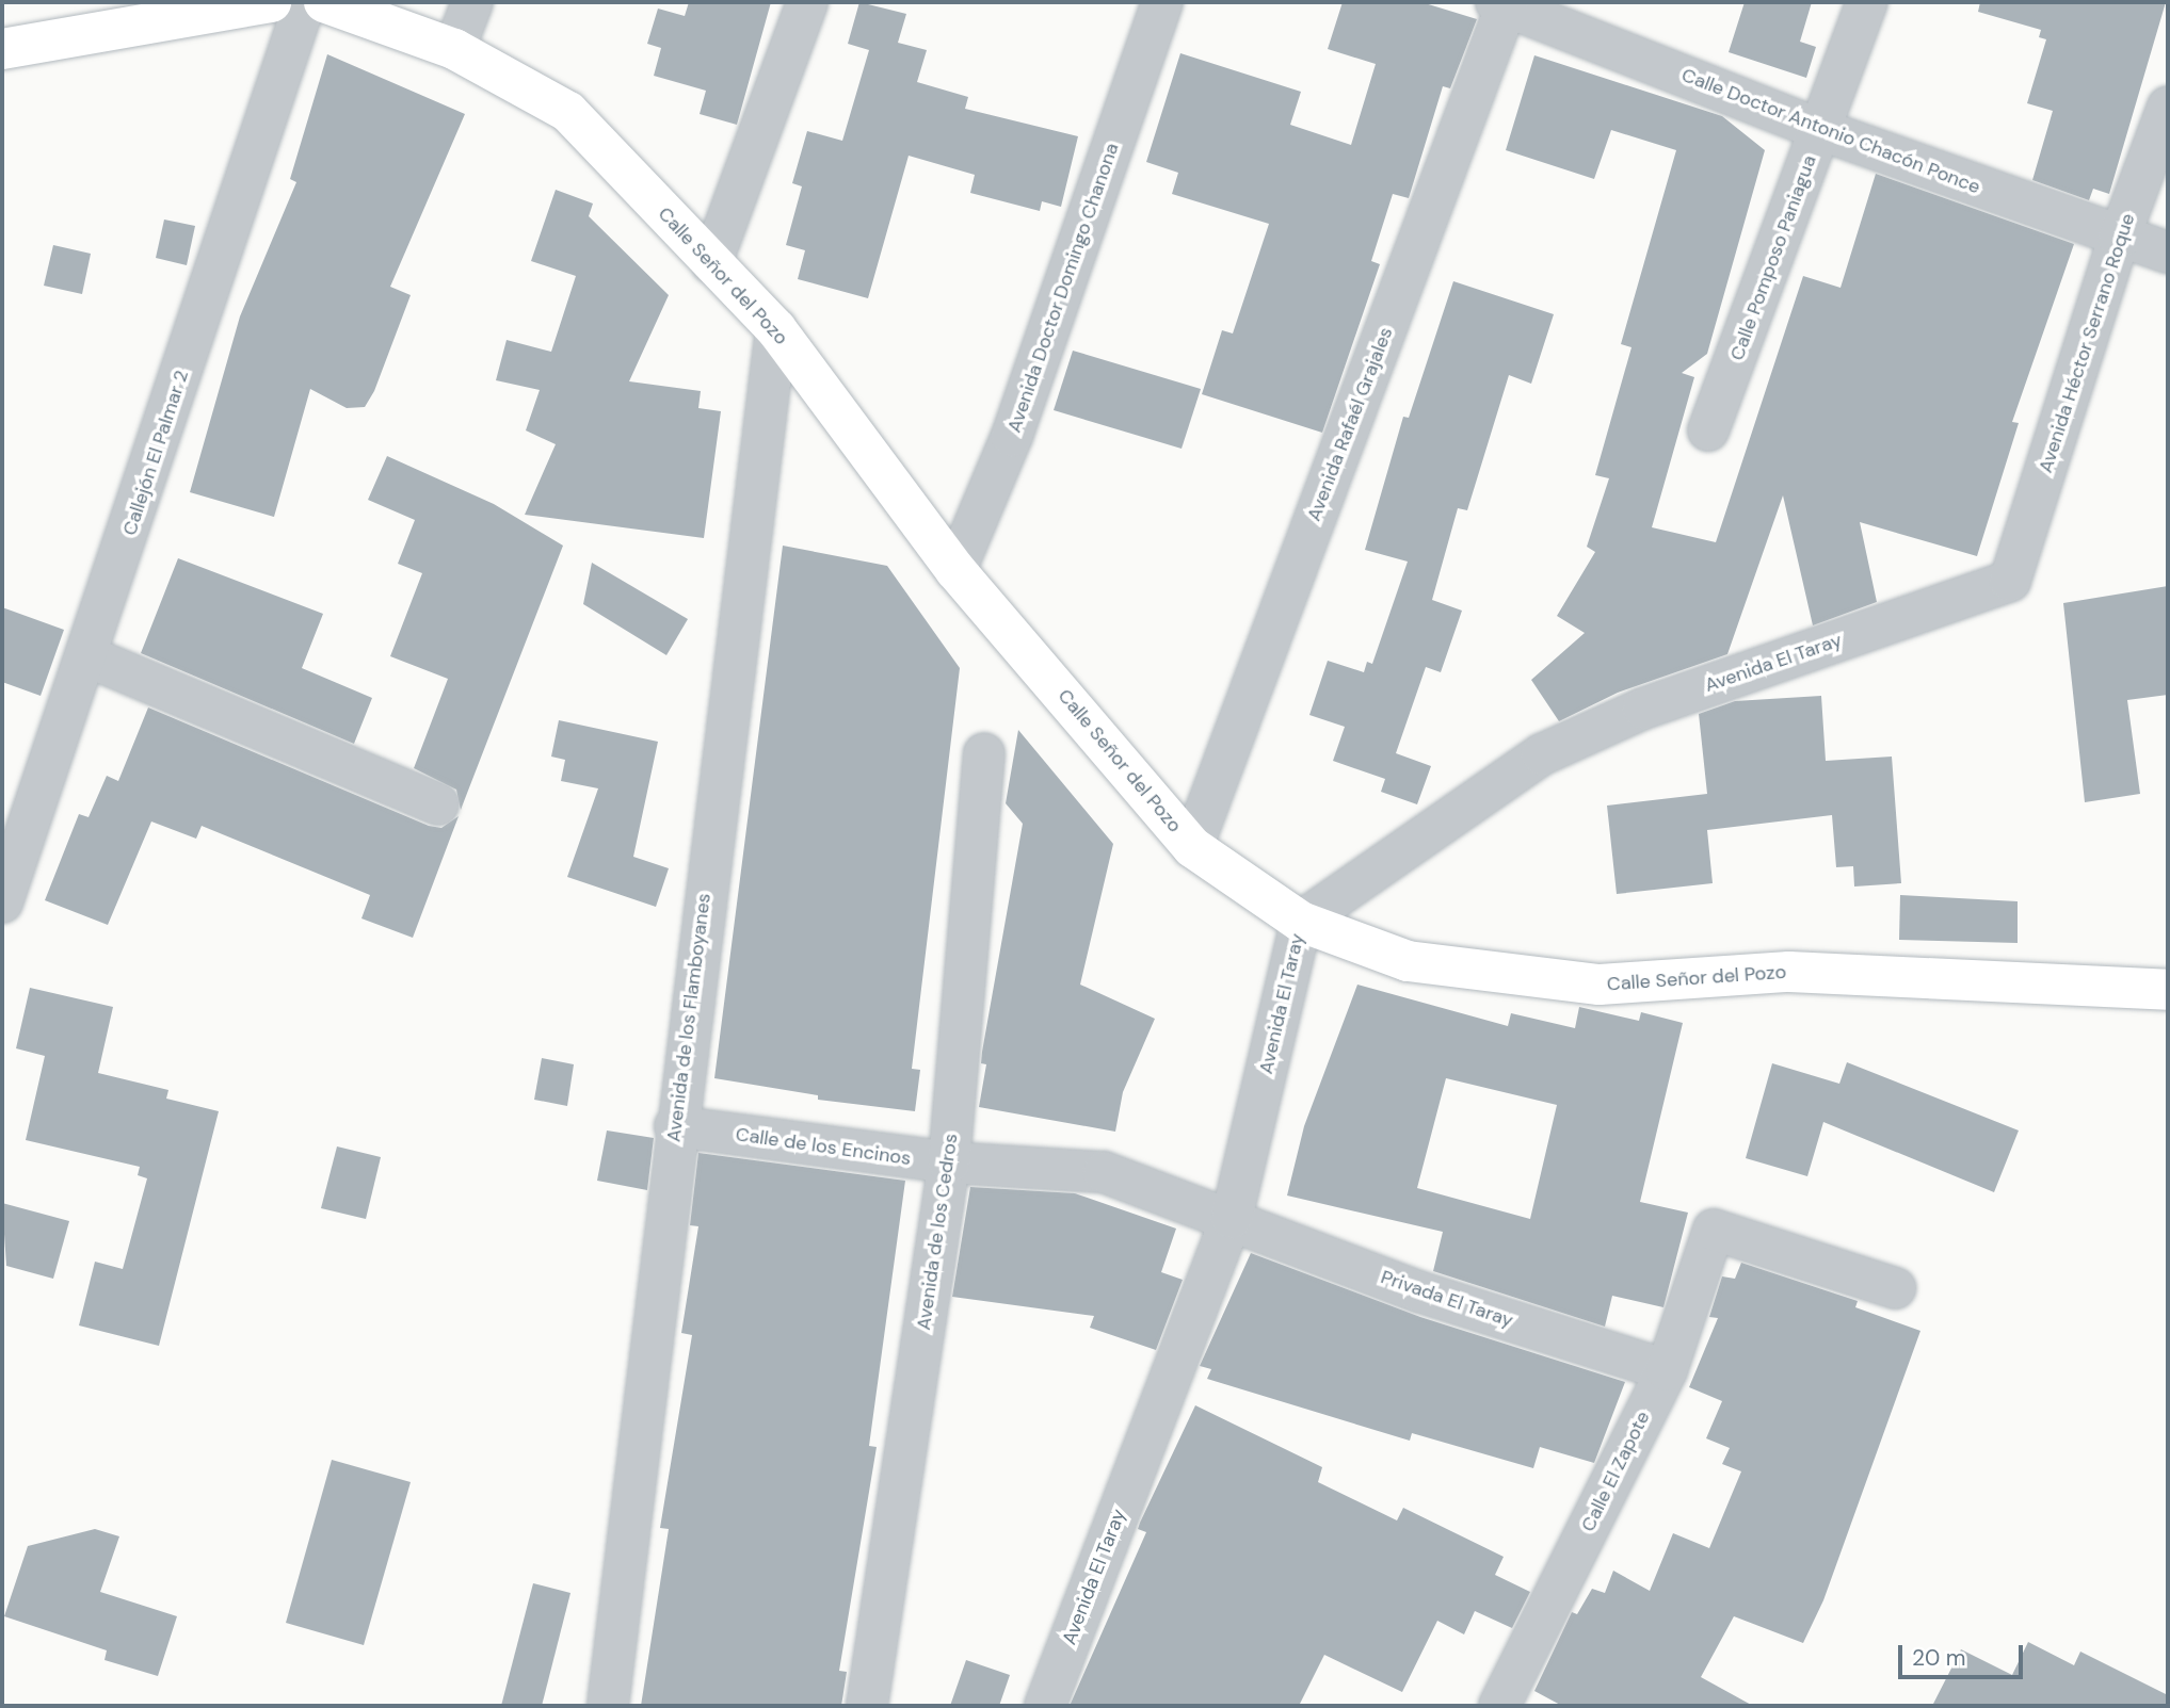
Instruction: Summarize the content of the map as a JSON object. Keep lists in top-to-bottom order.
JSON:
{
  "streets": {
    "street": [
      "Calle Doctor Antonio Chacón Ponce",
      "Calle Pomposo Paniagua",
      "Calle Señor del Pozo",
      "Avenida Doctor Domingo Chanona",
      "Avenida Héctor Serrano Roque",
      "Avenida Rafaél Grajales",
      "Callejón El Palmar 2",
      "Avenida El Taray",
      "Avenida de los Flamboyanes",
      "Calle de los Encinos",
      "Avenida de los Cedros",
      "Privada El Taray",
      "Calle El Zapote"
    ]
  },
  "crossings": [
    ["Calle Doctor Antonio Chacón Ponce", "Calle Pomposo Paniagua"],
    ["Calle Doctor Antonio Chacón Ponce", "Avenida Héctor Serrano Roque"],
    ["Calle Doctor Antonio Chacón Ponce", "Avenida Rafaél Grajales"],
    ["Calle Señor del Pozo", "Avenida Doctor Domingo Chanona"],
    ["Calle Señor del Pozo", "Avenida Rafaél Grajales"],
    ["Calle Señor del Pozo", "Avenida El Taray"],
    ["Calle Señor del Pozo", "Avenida de los Flamboyanes"],
    ["Avenida Héctor Serrano Roque", "Avenida El Taray"],
    ["Avenida El Taray", "Calle de los Encinos"],
    ["Avenida El Taray", "Privada El Taray"],
    ["Avenida de los Flamboyanes", "Calle de los Encinos"],
    ["Calle de los Encinos", "Avenida de los Cedros"],
    ["Calle de los Encinos", "Privada El Taray"],
    ["Privada El Taray", "Calle El Zapote"]
  ],
  "scale_bar": "20 m"
}
